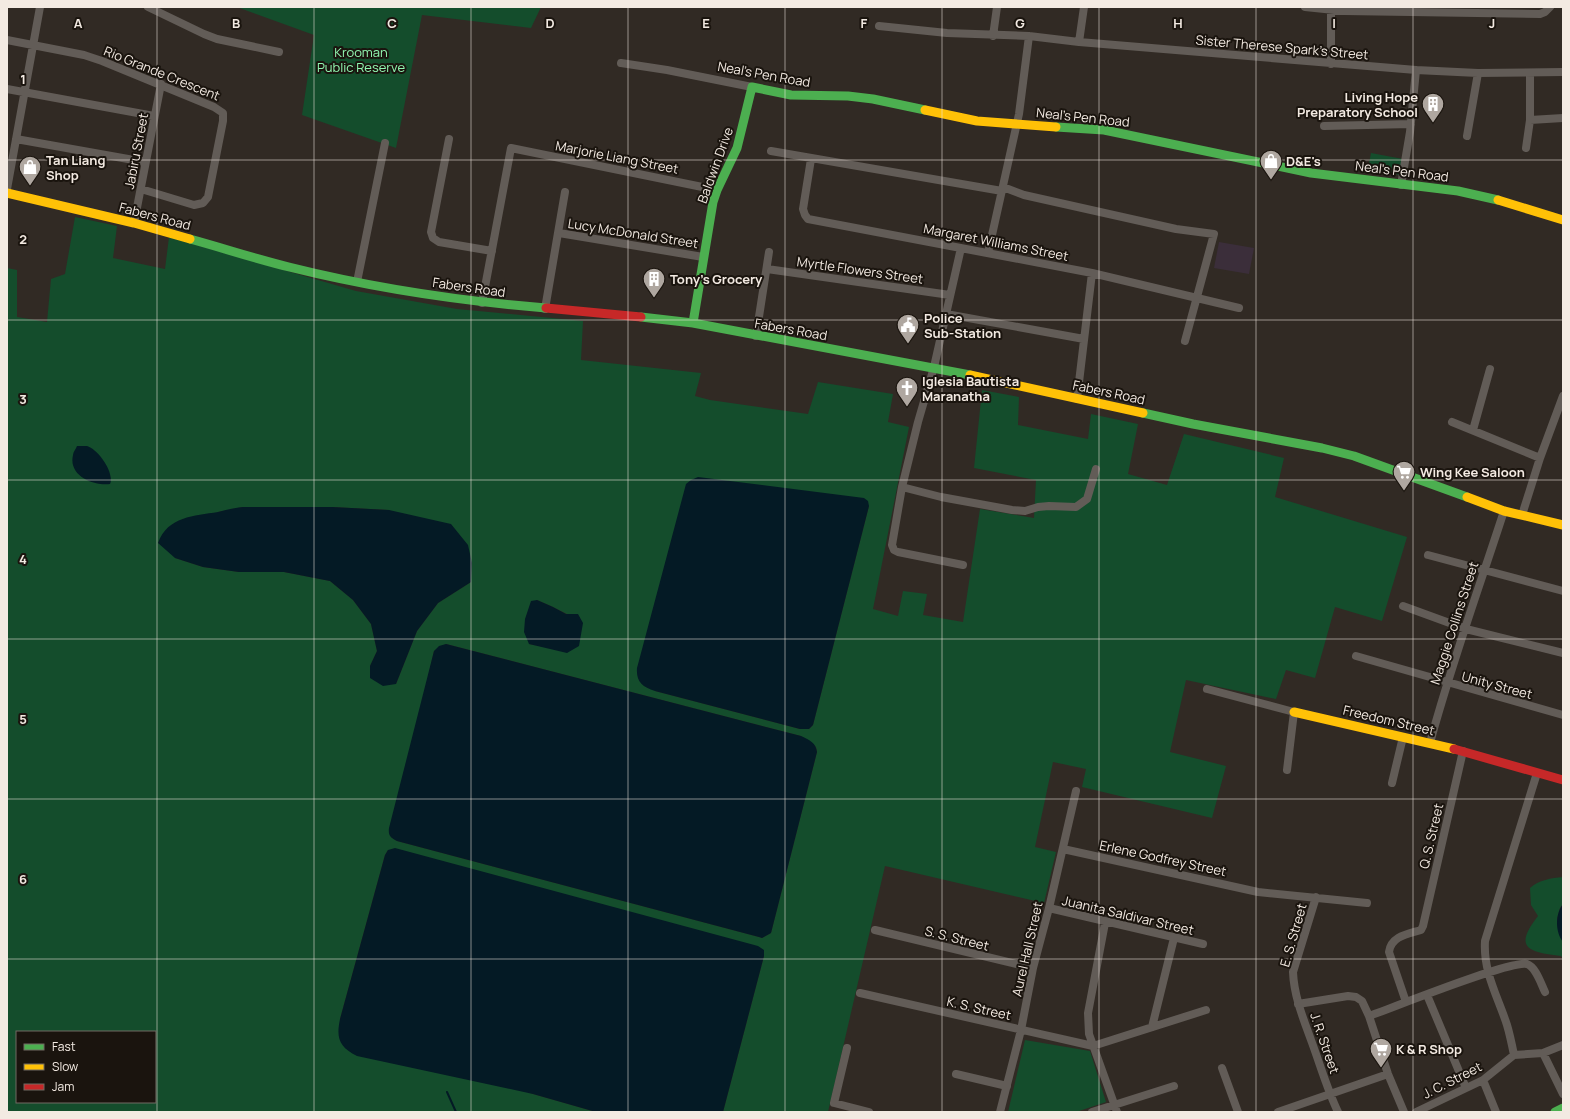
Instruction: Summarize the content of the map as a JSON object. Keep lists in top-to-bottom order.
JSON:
{
  "streets": {
    "main road": [
      "Neal's Pen Road",
      "Baldwin Drive",
      "Fabers Road",
      "Freedom Street"
    ],
    "street": [
      "Sister Therese Spark's Street",
      "Rio Grande Crescent",
      "Jabiru Street",
      "Marjorie Liang Street",
      "Lucy McDonald Street",
      "Margaret Williams Street",
      "Myrtle Flowers Street",
      "Maggie Collins Street",
      "Unity Street",
      "Q. S. Street",
      "Erlene Godfrey Street",
      "Juanita Saldivar Street",
      "E. S. Street",
      "S. S. Street",
      "Aurel Hall Street",
      "K. S. Street",
      "J. R. Street",
      "J. C. Street"
    ]
  },
  "crossings": [
    ["Rio Grande Crescent", "Jabiru Street"],
    ["Neal's Pen Road", "Baldwin Drive"],
    ["Jabiru Street", "Fabers Road"],
    ["Marjorie Liang Street", "Baldwin Drive"],
    ["Baldwin Drive", "Fabers Road"],
    ["Baldwin Drive", "Lucy McDonald Street"],
    ["Fabers Road", "Maggie Collins Street"],
    ["Maggie Collins Street", "Unity Street"],
    ["Maggie Collins Street", "Freedom Street"],
    ["Freedom Street", "Q. S. Street"],
    ["Erlene Godfrey Street", "E. S. Street"],
    ["Erlene Godfrey Street", "Aurel Hall Street"],
    ["Juanita Saldivar Street", "Aurel Hall Street"],
    ["E. S. Street", "J. R. Street"],
    ["S. S. Street", "Aurel Hall Street"],
    ["Aurel Hall Street", "K. S. Street"]
  ],
  "parks": ["Krooman Public Reserve"],
  "places": {
    "building": ["Living Hope Preparatory School", "Tony's Grocery"],
    "shop": ["D&E's", "Tan Liang Shop"],
    "public building": ["Police Sub-Station"],
    "church": ["Iglesia Bautista Maranatha"],
    "supermarket": ["Wing Kee Saloon", "K & R Shop"]
  },
  "legend": ["Fast", "Slow", "Jam"],
  "grid": {
    "columns": [
      "A",
      "B",
      "C",
      "D",
      "E",
      "F",
      "G",
      "H",
      "I",
      "J"
    ],
    "rows": [
      "1",
      "2",
      "3",
      "4",
      "5",
      "6"
    ]
  }
}
